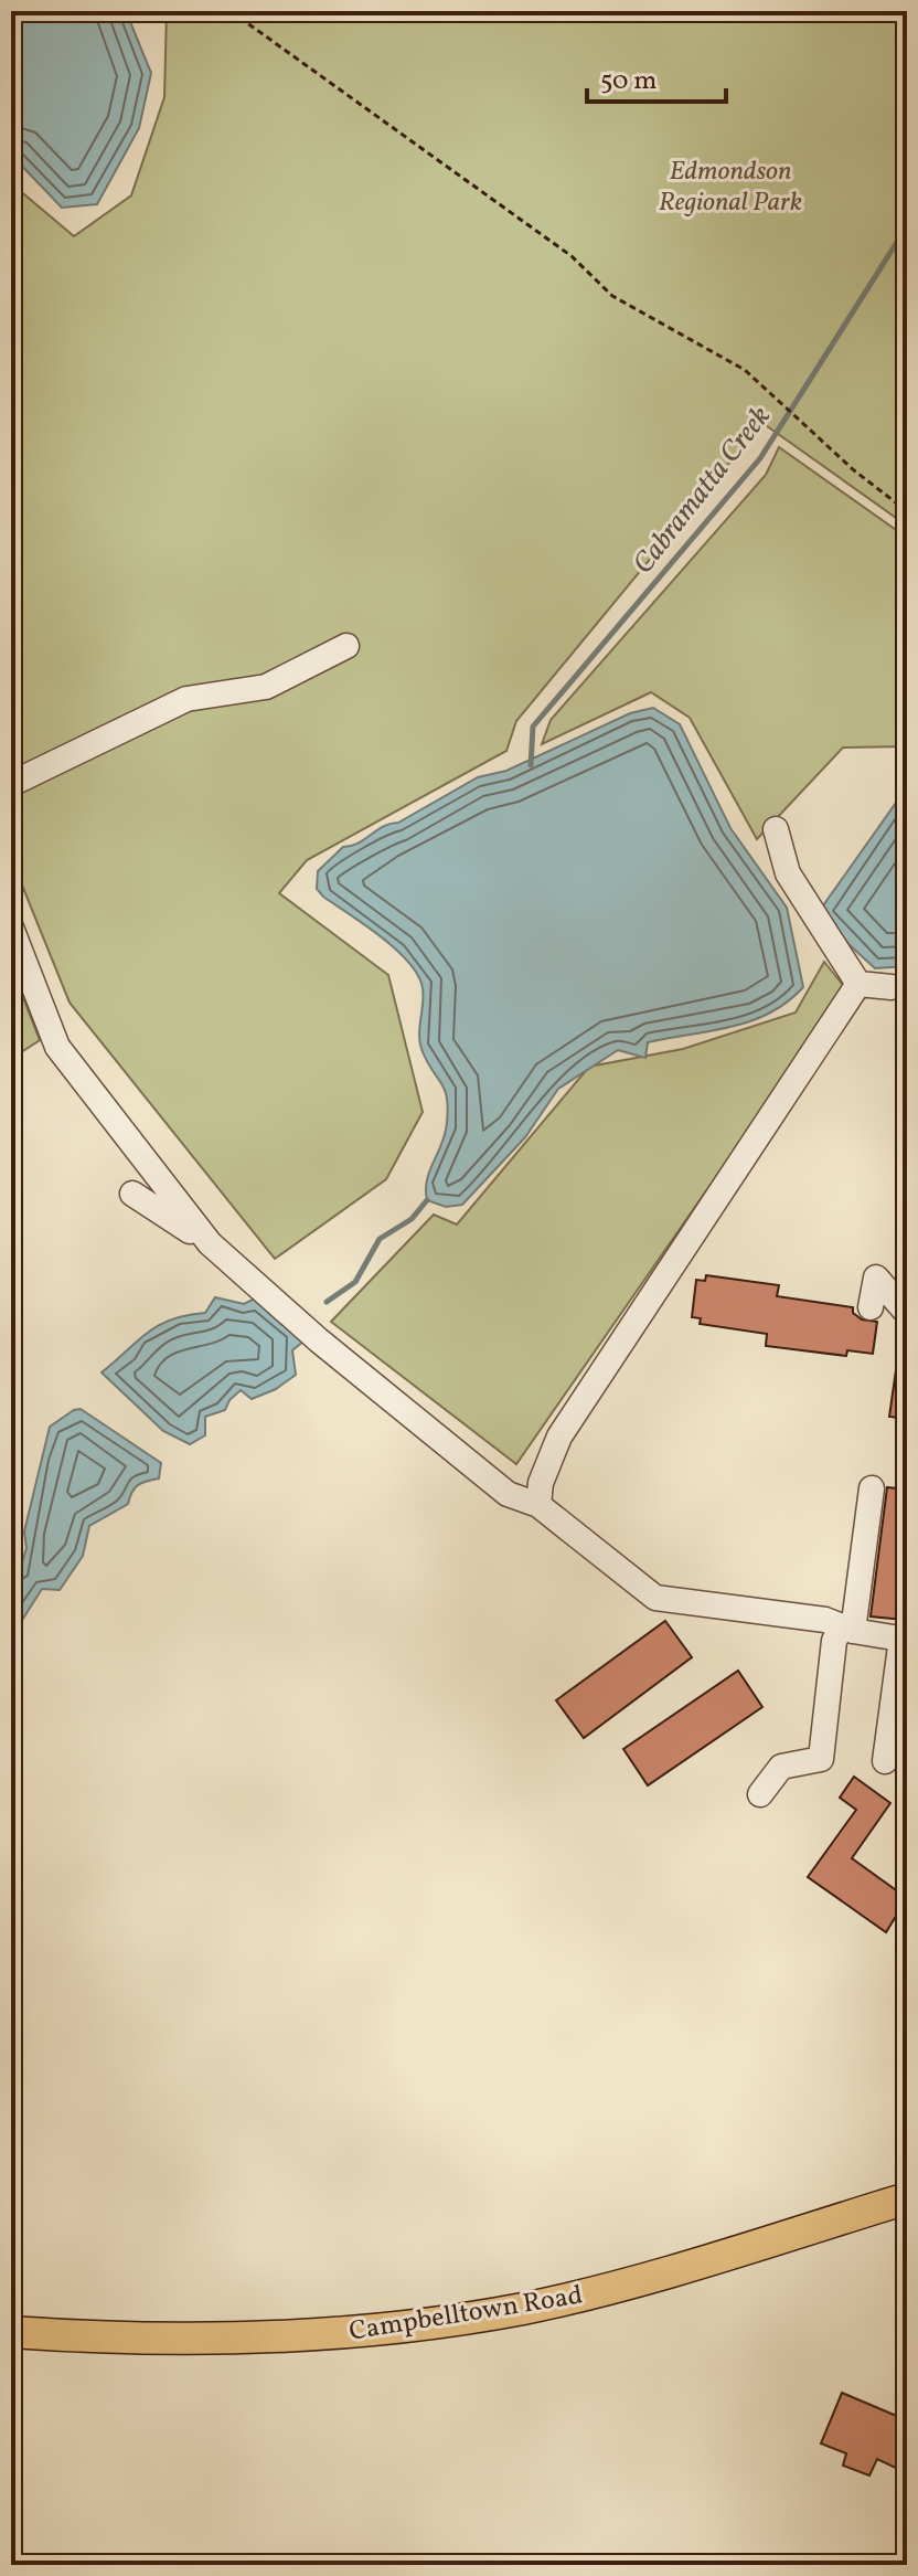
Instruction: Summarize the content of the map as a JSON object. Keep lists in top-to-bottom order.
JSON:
{
  "streets": {
    "main road": ["Campbelltown Road"]
  },
  "water": ["Cabramatta Creek"],
  "parks": ["Edmondson Regional Park"],
  "scale_bar": "50 m"
}
